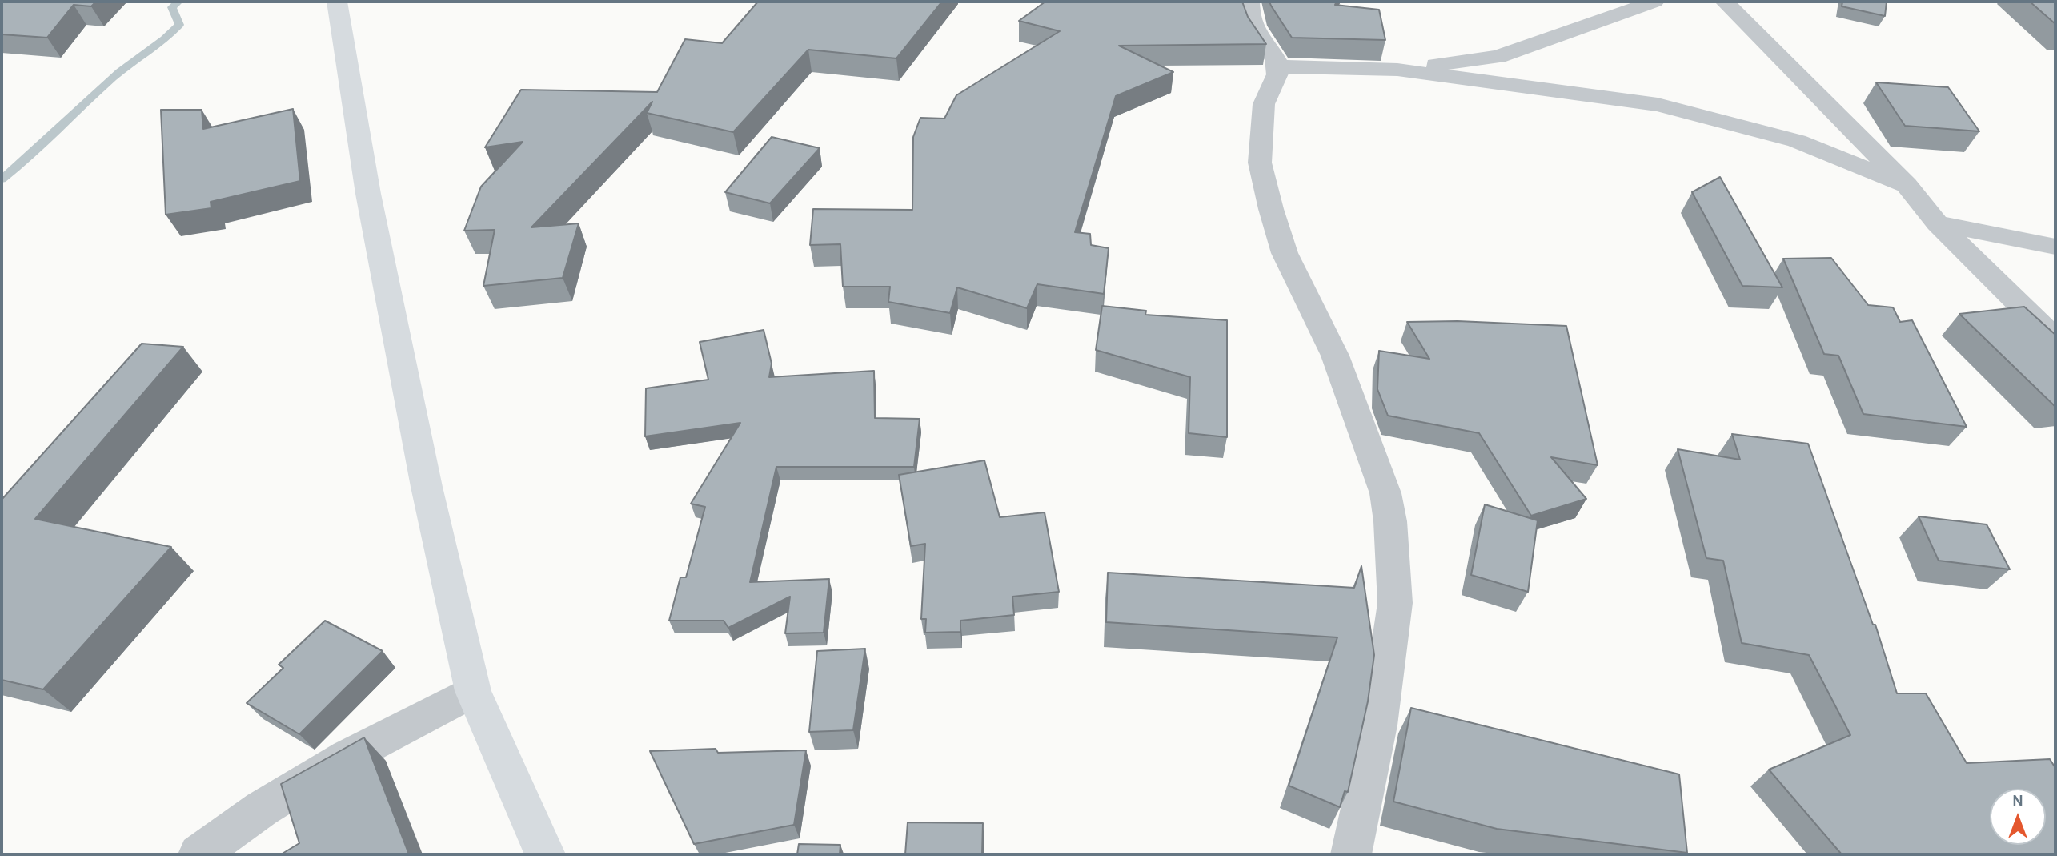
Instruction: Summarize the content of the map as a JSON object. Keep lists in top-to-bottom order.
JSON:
{
  "north": "top"
}
